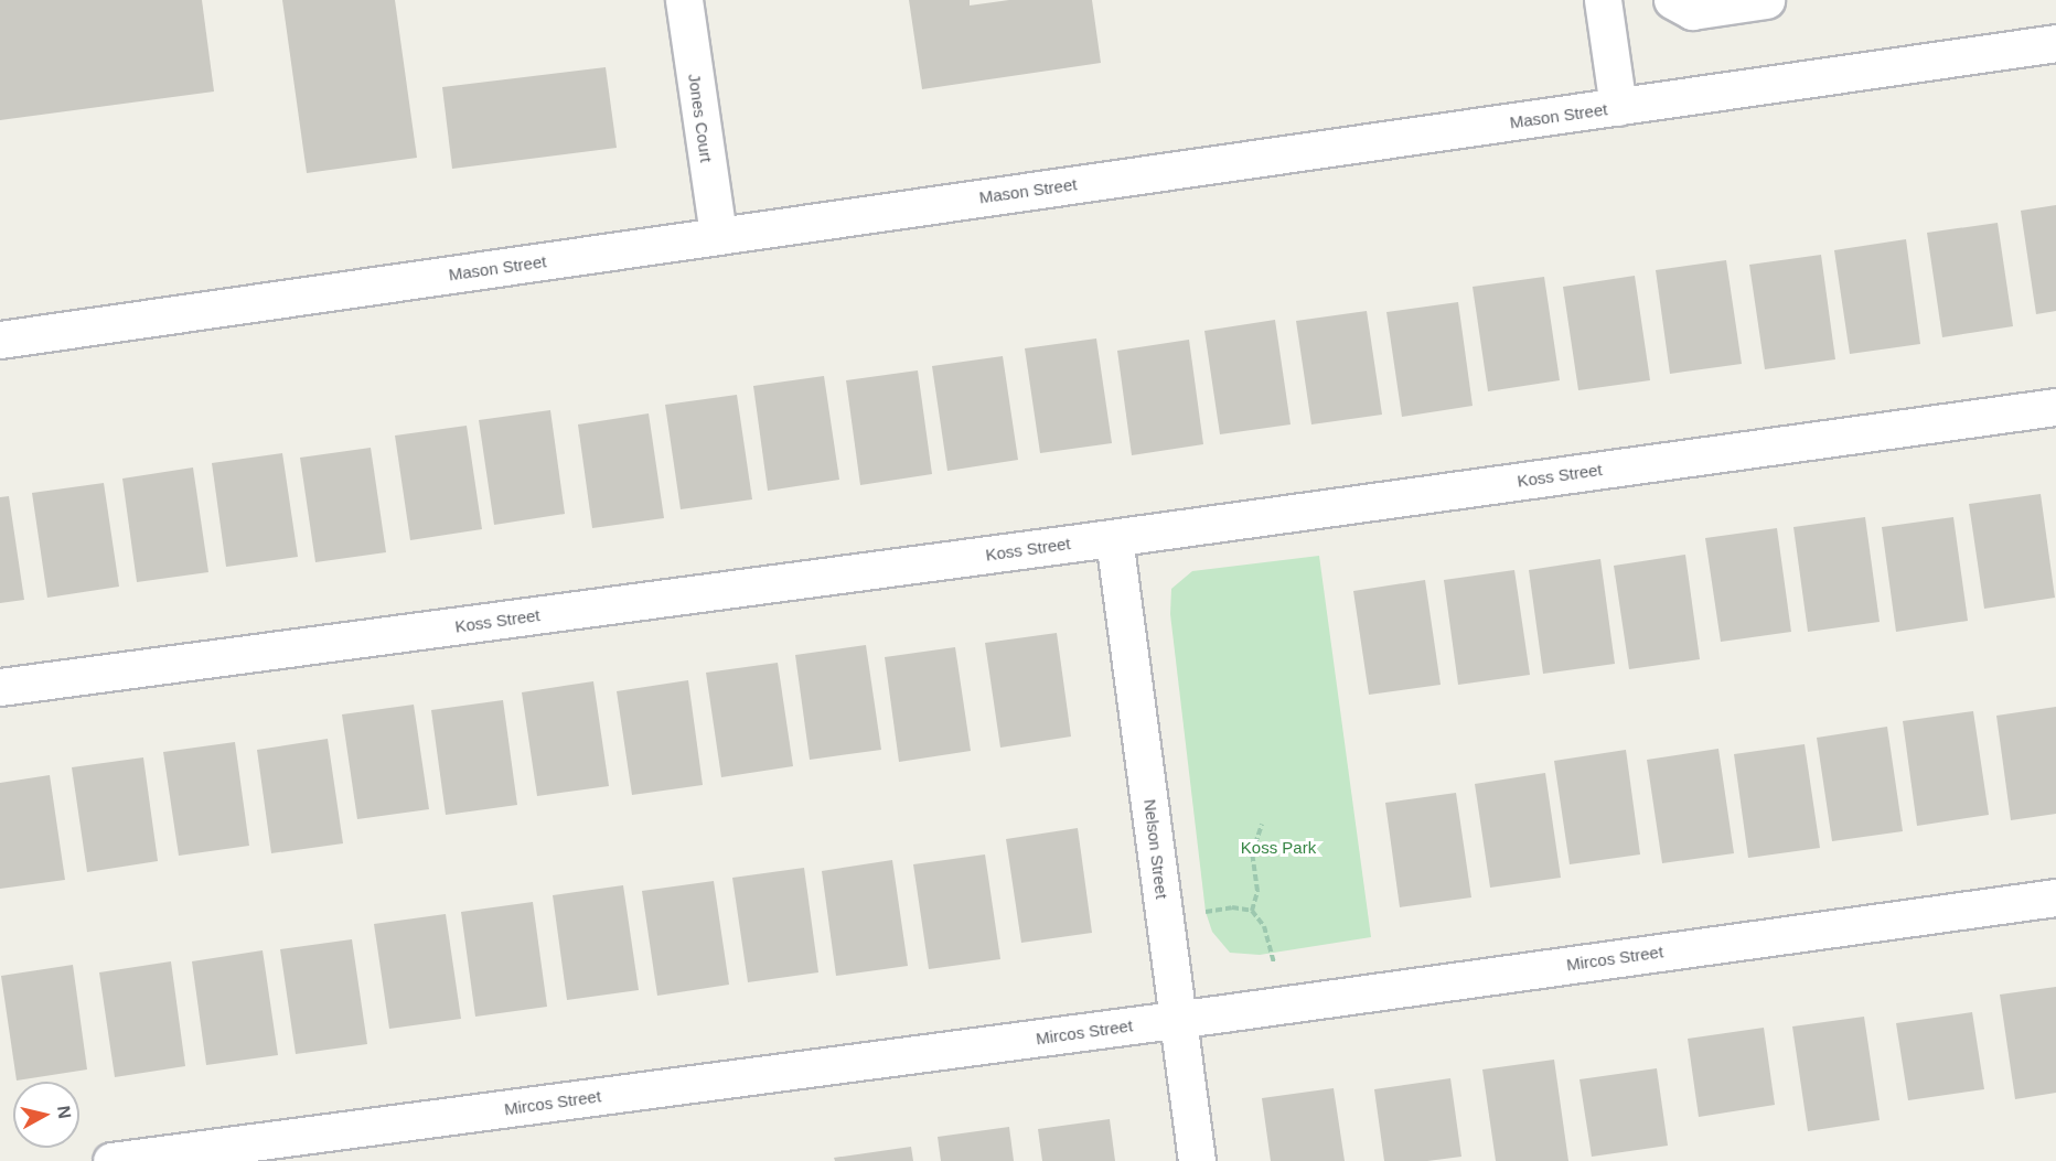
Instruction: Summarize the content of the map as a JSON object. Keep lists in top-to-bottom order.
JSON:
{
  "streets": {
    "street": [
      "Mason Street",
      "Jones Court",
      "Koss Street",
      "Nelson Street",
      "Mircos Street"
    ]
  },
  "crossings": [
    ["Mason Street", "Jones Court"],
    ["Koss Street", "Nelson Street"],
    ["Nelson Street", "Mircos Street"]
  ],
  "parks": ["Koss Park"],
  "north": "right"
}
